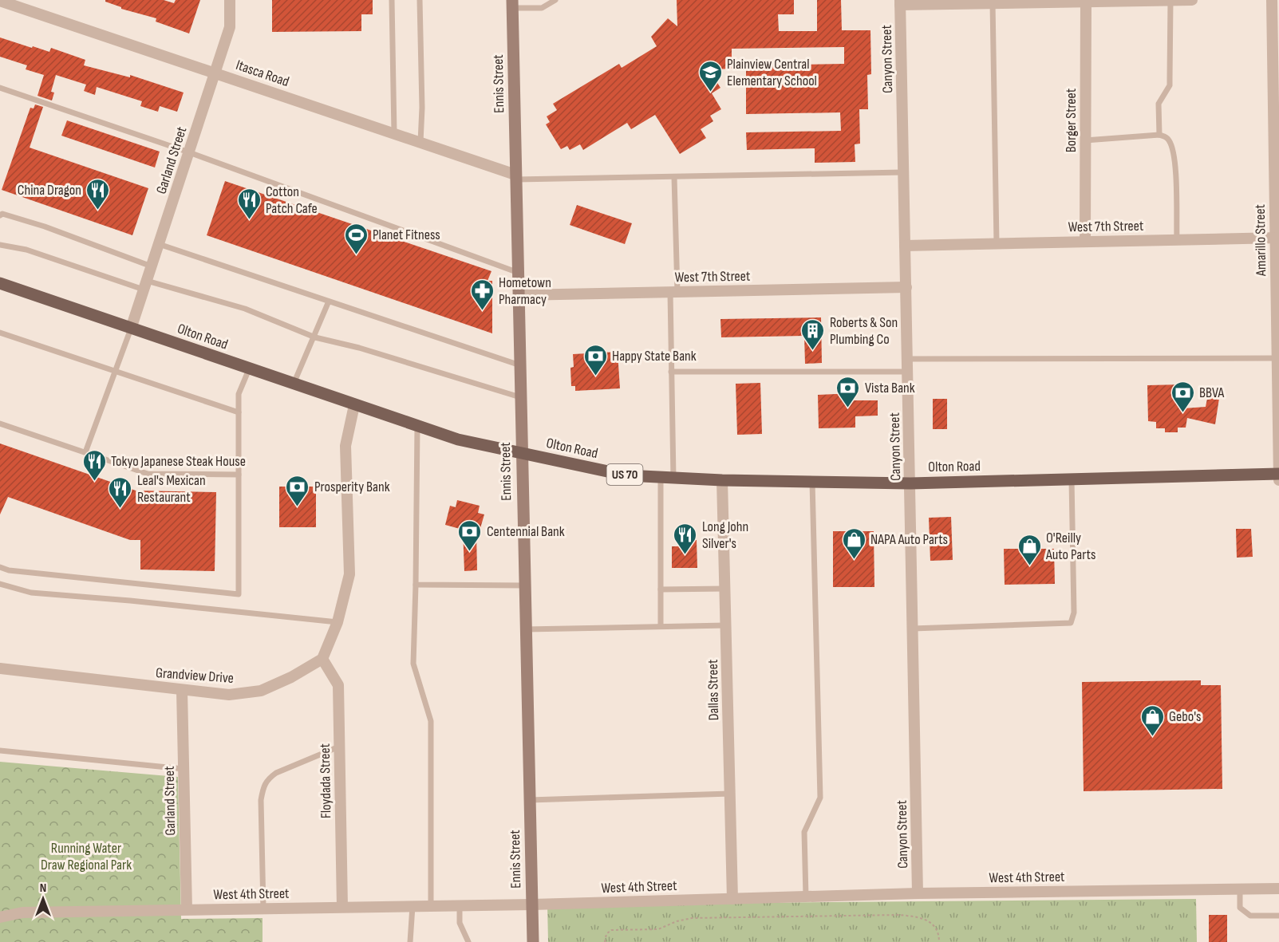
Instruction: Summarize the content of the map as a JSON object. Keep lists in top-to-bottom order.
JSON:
{
  "streets": {
    "main road": ["Ennis Street", "Olton Road", "US 70"],
    "street": [
      "Canyon Street",
      "Itasca Road",
      "Borger Street",
      "Garland Street",
      "West 7th Street",
      "Amarillo Street",
      "Grandview Drive",
      "Dallas Street",
      "Floydada Street",
      "West 4th Street"
    ]
  },
  "crossings": [
    ["Canyon Street", "West 7th Street"],
    ["Canyon Street", "Olton Road"],
    ["Canyon Street", "West 4th Street"],
    ["Itasca Road", "Ennis Street"],
    ["Itasca Road", "Garland Street"],
    ["Ennis Street", "West 7th Street"],
    ["Ennis Street", "Olton Road"],
    ["Ennis Street", "West 4th Street"],
    ["Borger Street", "West 7th Street"],
    ["Garland Street", "Olton Road"],
    ["Garland Street", "Grandview Drive"],
    ["Garland Street", "West 4th Street"],
    ["West 7th Street", "Amarillo Street"],
    ["Amarillo Street", "Olton Road"],
    ["Olton Road", "Dallas Street"],
    ["Grandview Drive", "Floydada Street"],
    ["Dallas Street", "West 4th Street"],
    ["Floydada Street", "West 4th Street"]
  ],
  "parks": ["Running Water Draw Regional Park"],
  "places": {
    "school or university": ["Plainview Central Elementary School"],
    "restaurant": [
      "China Dragon",
      "Cotton Patch Cafe",
      "Tokyo Japanese Steak House",
      "Leal's Mexican Restaurant",
      "Long John Silver's"
    ],
    "sports": ["Planet Fitness"],
    "pharmacy": ["Hometown Pharmacy"],
    "building": ["Roberts & Son Plumbing Co"],
    "bank": [
      "Happy State Bank",
      "Vista Bank",
      "BBVA",
      "Prosperity Bank",
      "Centennial Bank"
    ],
    "shop": ["NAPA Auto Parts", "O'Reilly Auto Parts", "Gebo's"]
  },
  "north": "top"
}
